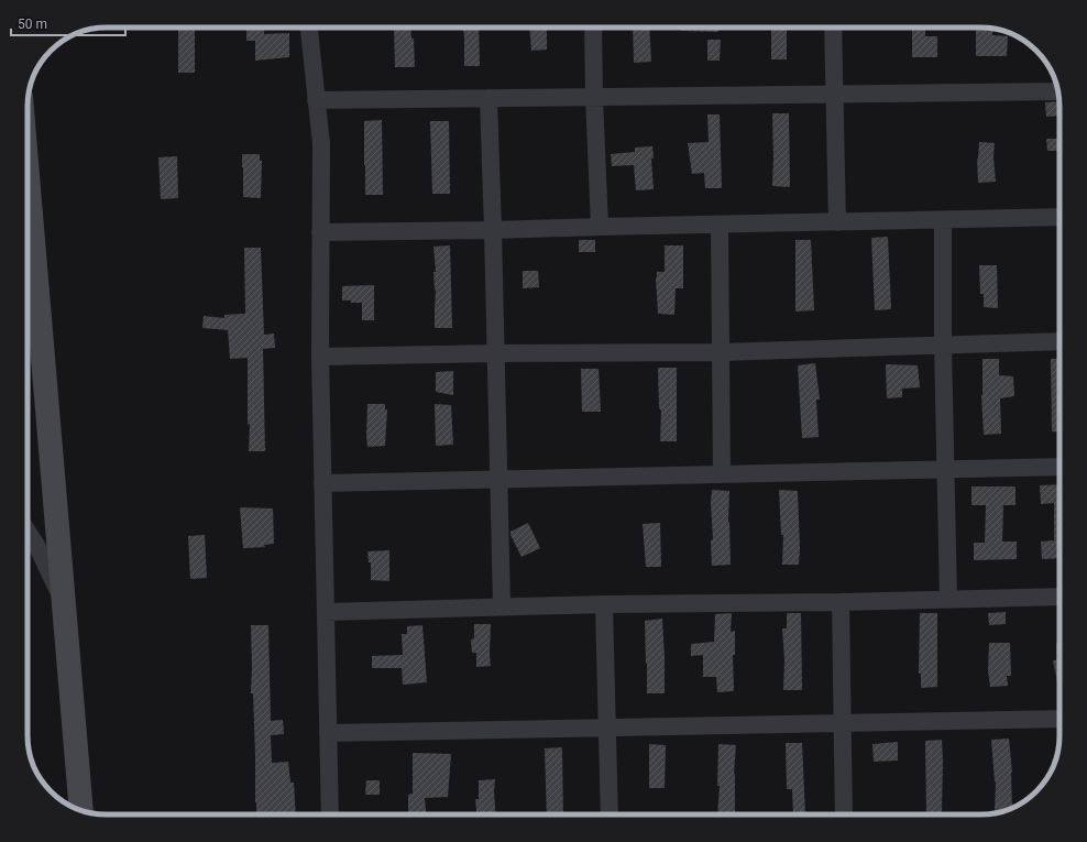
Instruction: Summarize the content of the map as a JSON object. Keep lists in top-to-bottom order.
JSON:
{
  "scale_bar": "50 m"
}
